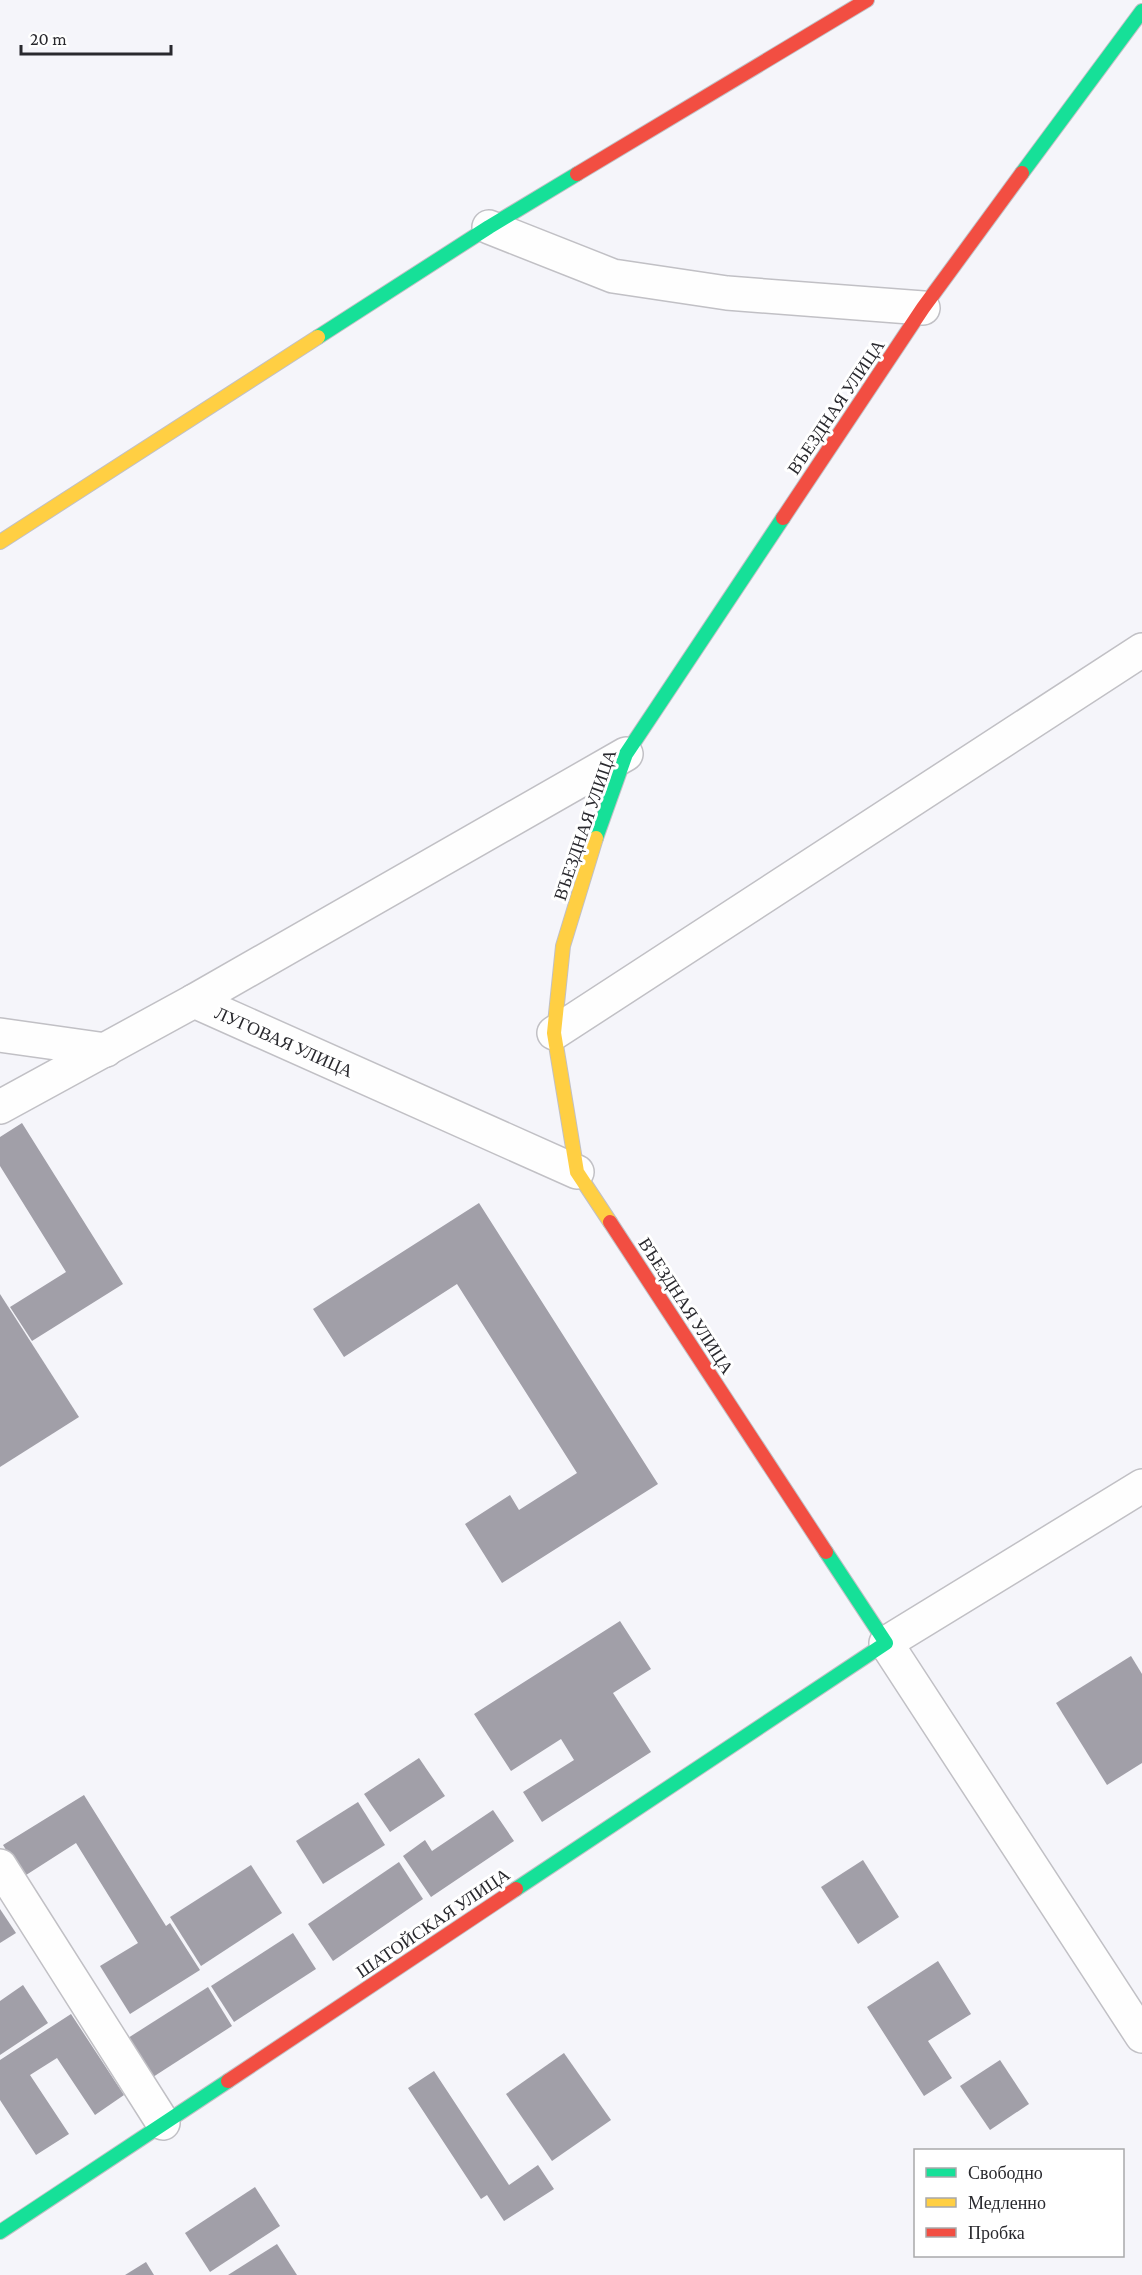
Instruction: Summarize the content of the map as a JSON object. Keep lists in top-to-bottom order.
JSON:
{
  "streets": {
    "street": ["ВЪЕЗДНАЯ УЛИЦА", "ЛУГОВАЯ УЛИЦА", "ШАТОЙСКАЯ УЛИЦА"]
  },
  "crossings": [
    ["ВЪЕЗДНАЯ УЛИЦА", "ЛУГОВАЯ УЛИЦА"],
    ["ВЪЕЗДНАЯ УЛИЦА", "ШАТОЙСКАЯ УЛИЦА"]
  ],
  "legend": ["Свободно", "Медленно", "Пробка"],
  "scale_bar": "20 m"
}
